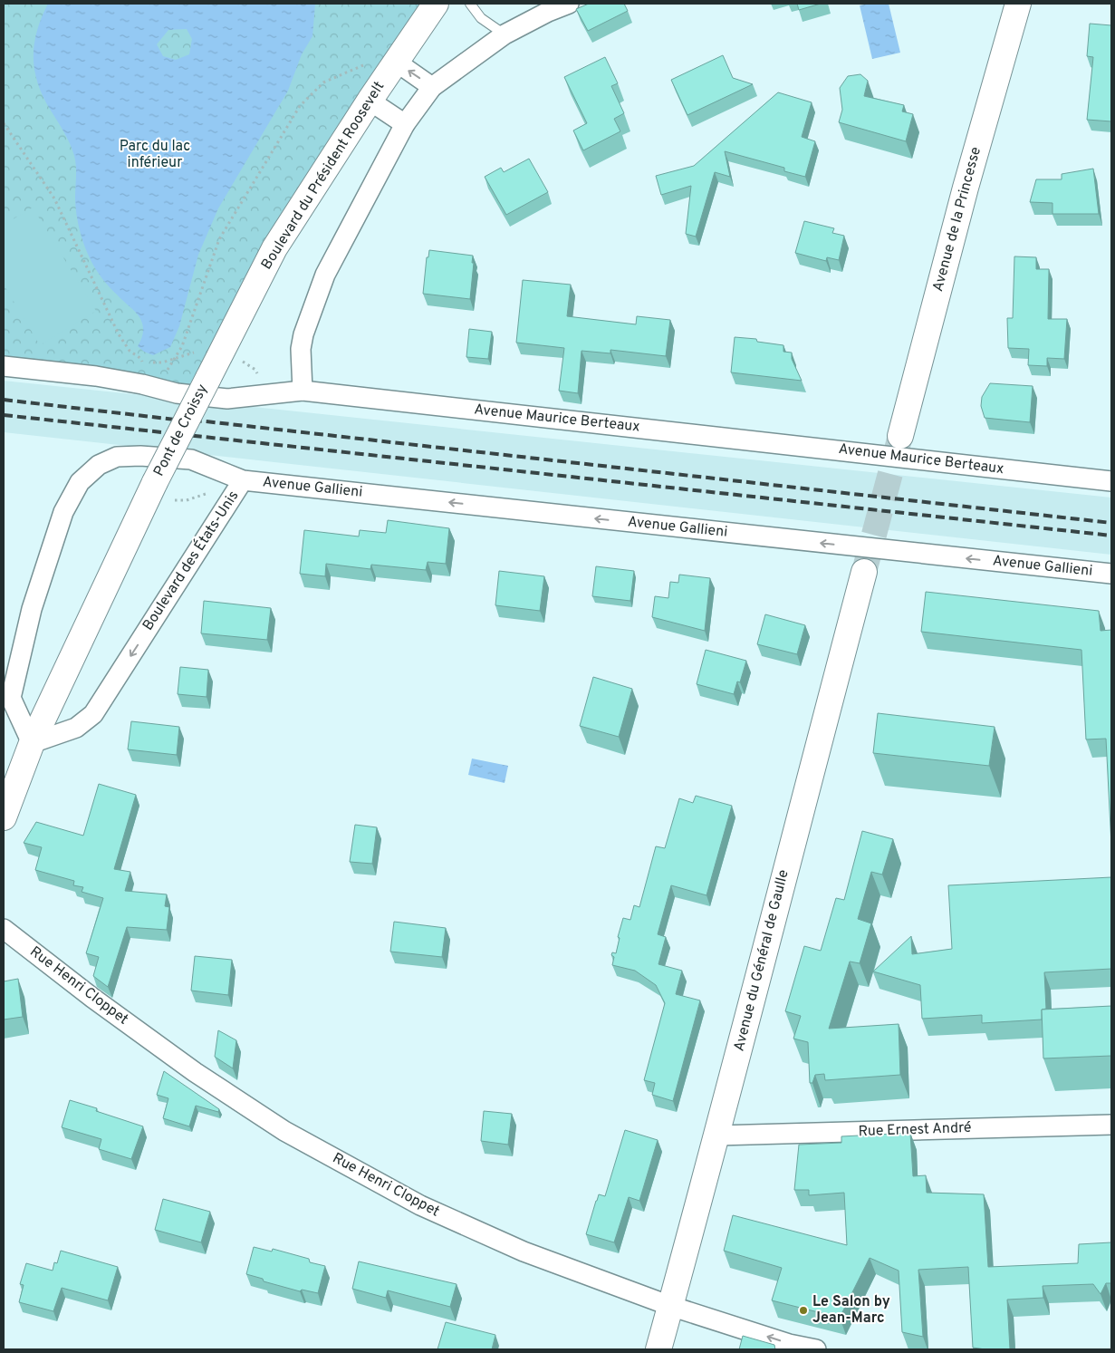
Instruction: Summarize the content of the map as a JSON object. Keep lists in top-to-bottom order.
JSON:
{
  "streets": {
    "street": [
      "Boulevard du Président Roosevelt",
      "Avenue de la Princesse",
      "Avenue Maurice Berteaux",
      "Pont de Croissy",
      "Avenue Gallieni",
      "Boulevard des États-Unis",
      "Avenue du Général de Gaulle",
      "Rue Henri Cloppet",
      "Rue Ernest André"
    ]
  },
  "crossings": [
    ["Boulevard du Président Roosevelt", "Pont de Croissy"],
    ["Avenue Gallieni", "Boulevard des États-Unis"],
    ["Avenue du Général de Gaulle", "Rue Henri Cloppet"],
    ["Avenue du Général de Gaulle", "Rue Ernest André"]
  ],
  "one_way": ["Avenue Gallieni"],
  "parks": ["Parc du lac inférieur"],
  "places": ["Le Salon by Jean-Marc"]
}
